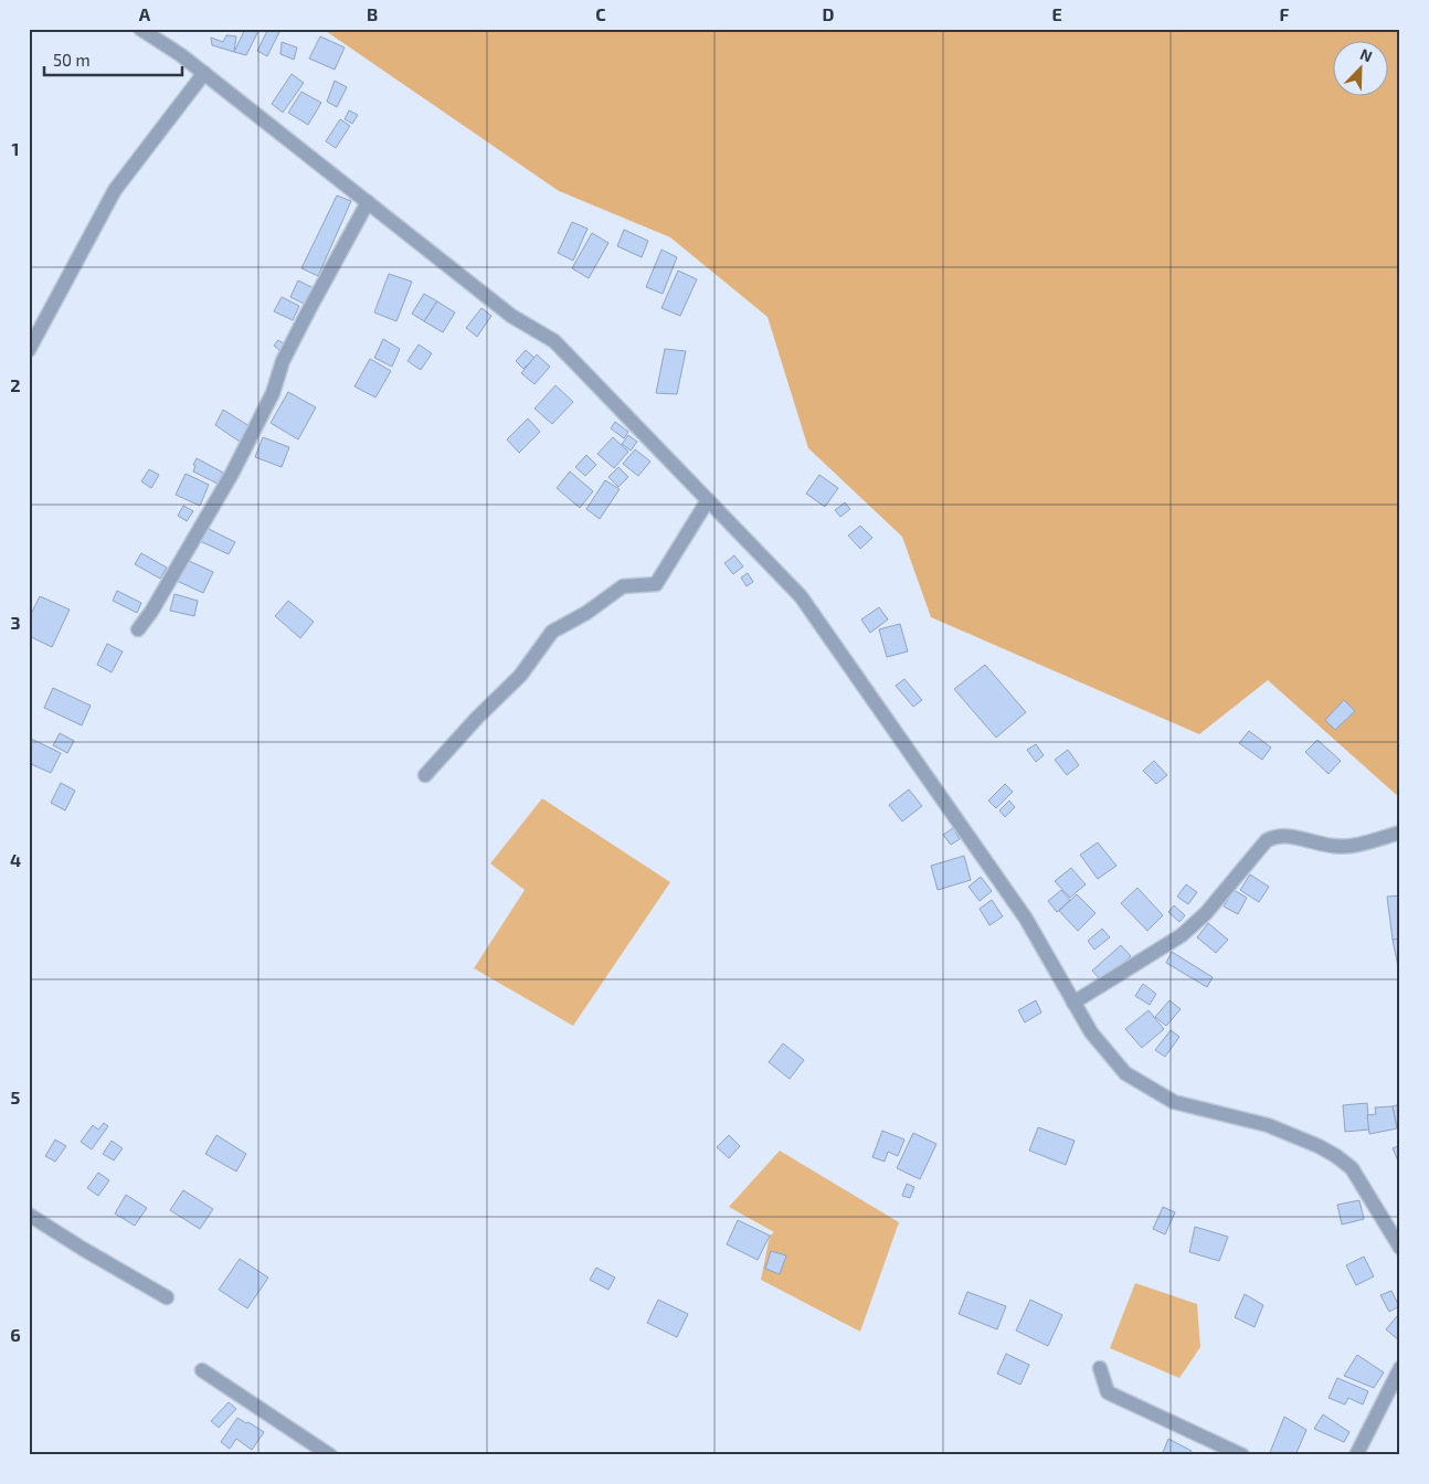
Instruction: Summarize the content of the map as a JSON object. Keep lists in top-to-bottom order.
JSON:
{
  "scale_bar": "50 m",
  "north": "top right",
  "grid": {
    "columns": [
      "A",
      "B",
      "C",
      "D",
      "E",
      "F"
    ],
    "rows": [
      "1",
      "2",
      "3",
      "4",
      "5",
      "6"
    ]
  }
}
